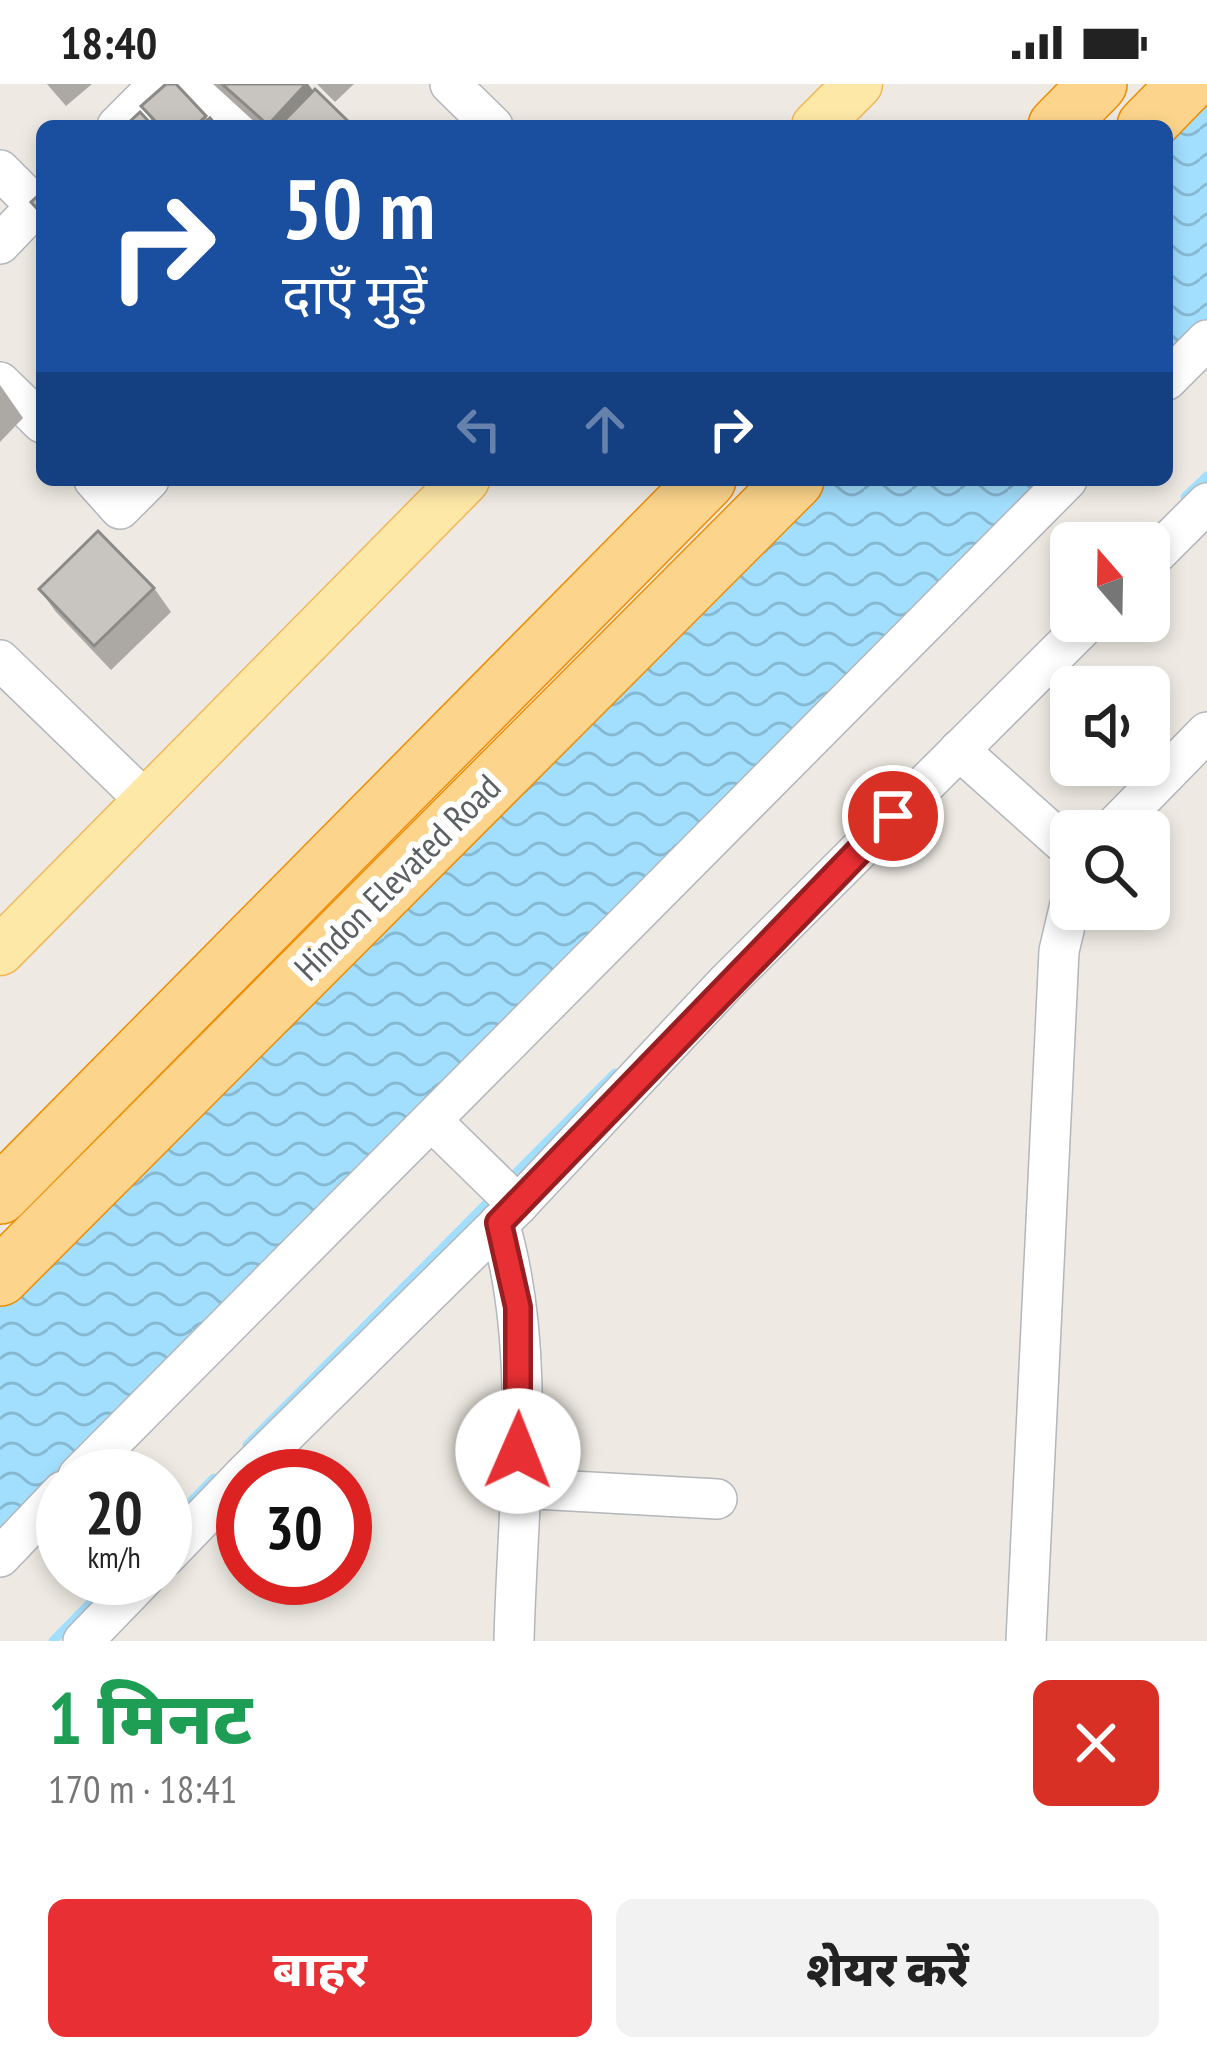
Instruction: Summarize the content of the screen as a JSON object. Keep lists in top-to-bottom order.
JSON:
{
  "streets": {
    "highway": ["Hindon Elevated Road"]
  },
  "north": "top",
  "page": {
    "status": "18:40",
    "turn": ["50 m", "दाएँ मुड़ें"],
    "speed": "20 km/h",
    "limit": "30",
    "heading": ["1 मिनट", "170 m · 18:41"],
    "buttons": ["बाहर", "शेयर करें"]
  }
}
